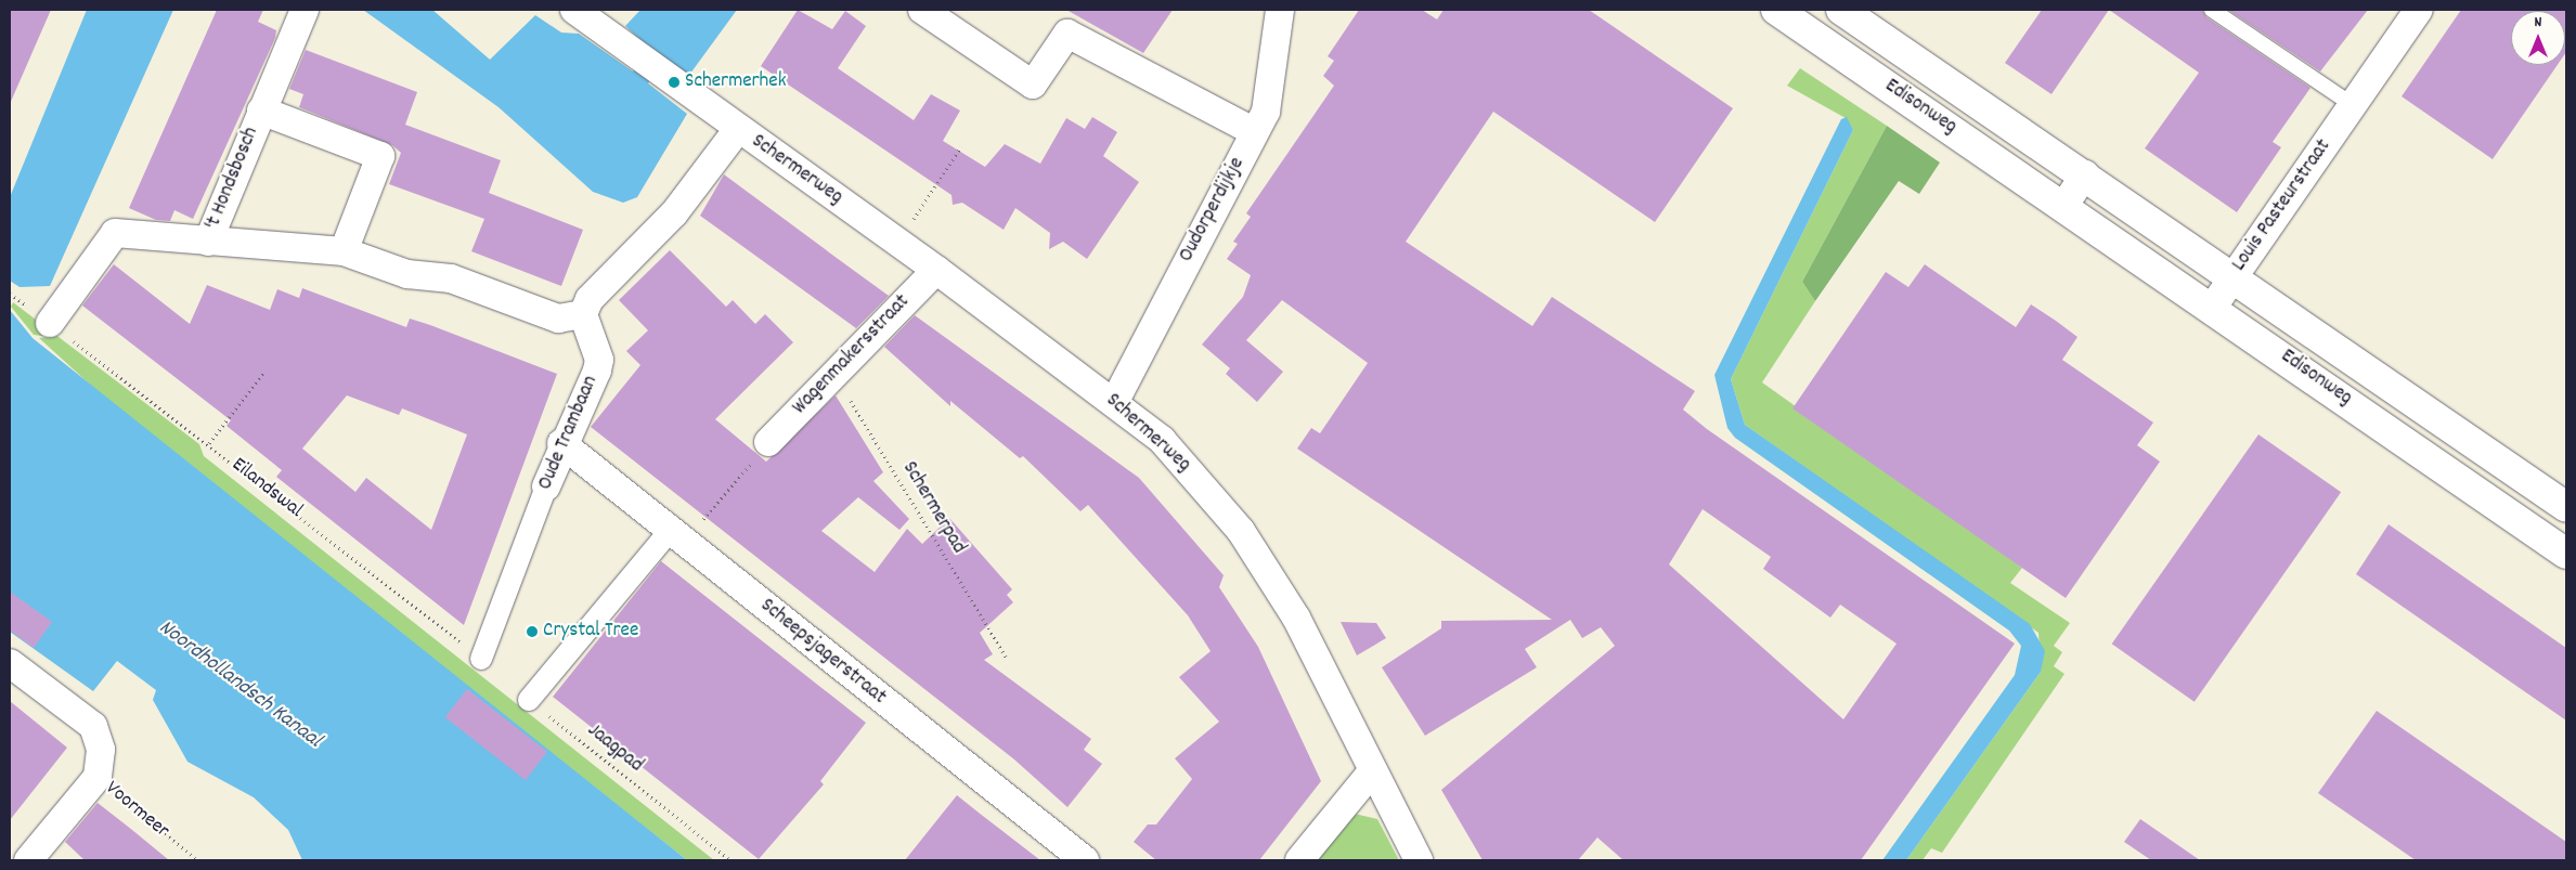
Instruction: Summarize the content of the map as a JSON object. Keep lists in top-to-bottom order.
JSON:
{
  "streets": {
    "street": [
      "Edisonweg",
      "Schermerweg",
      "'t Hondsbosch",
      "Louis Pasteurstraat",
      "Oudorperdijkje",
      "Wagenmakersstraat",
      "Oude Trambaan",
      "Scheepsjagerstraat",
      "Voormeer"
    ],
    "path": ["Eilandswal", "Schermerpad", "Jaagpad"]
  },
  "crossings": [
    ["Edisonweg", "Louis Pasteurstraat"],
    ["Schermerweg", "Oudorperdijkje"],
    ["Schermerweg", "Wagenmakersstraat"],
    ["'t Hondsbosch", "Oude Trambaan"],
    ["Wagenmakersstraat", "Schermerpad"],
    ["Oude Trambaan", "Eilandswal"],
    ["Oude Trambaan", "Scheepsjagerstraat"]
  ],
  "water": ["Noordhollandsch Kanaal"],
  "places": ["Schermerhek", "Crystal Tree"],
  "north": "top"
}
